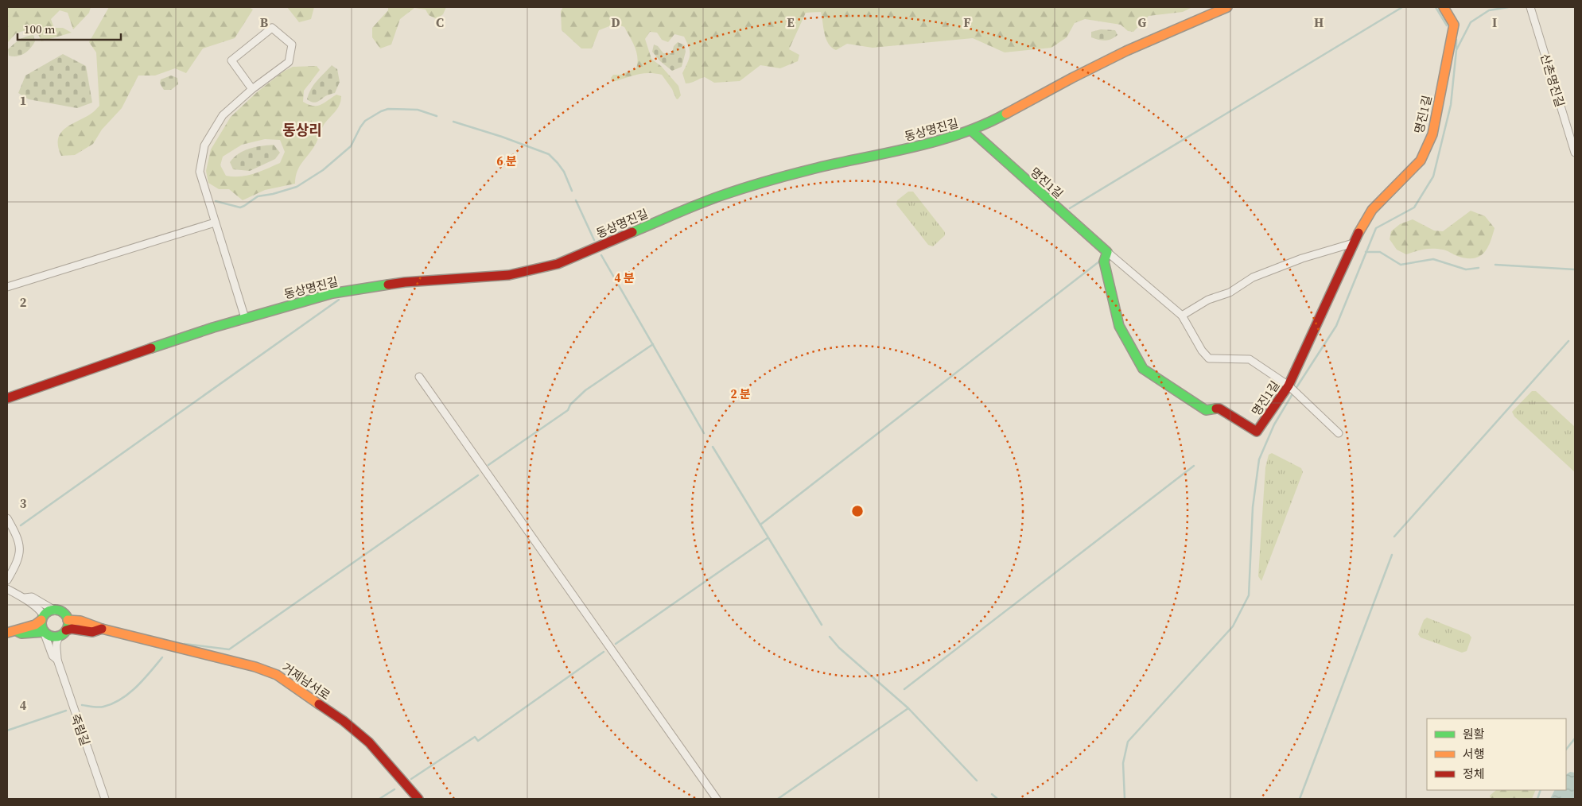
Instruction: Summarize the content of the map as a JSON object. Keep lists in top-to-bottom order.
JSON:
{
  "streets": {
    "street": [
      "산촌명진길",
      "명진1길",
      "동상명진길",
      "거제남서로",
      "죽림길"
    ]
  },
  "crossings": [
    ["명진1길", "동상명진길"],
    ["거제남서로", "죽림길"]
  ],
  "districts": ["동상리"],
  "legend": ["원활", "서행", "정체"],
  "scale_bar": "100 m",
  "grid": {
    "columns": [
      "B",
      "C",
      "D",
      "E",
      "F",
      "G",
      "H",
      "I"
    ],
    "rows": [
      "1",
      "2",
      "3",
      "4"
    ]
  },
  "rings": ["6 분", "4 분", "2 분"]
}
